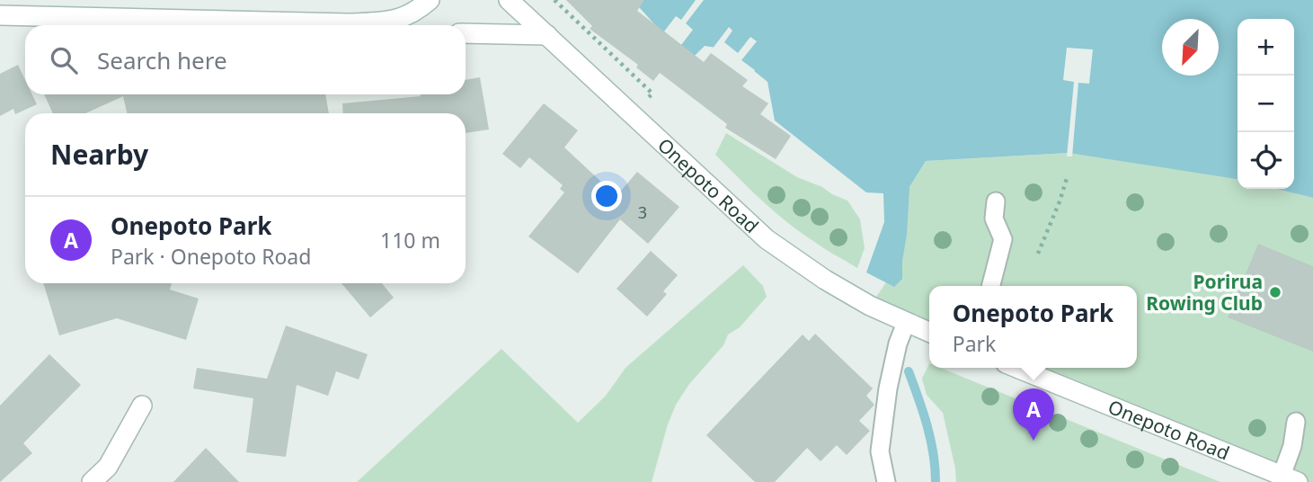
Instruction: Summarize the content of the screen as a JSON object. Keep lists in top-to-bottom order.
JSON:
{
  "streets": {
    "street": ["Onepoto Road"]
  },
  "places": ["Porirua Rowing Club"],
  "house_numbers": ["3"],
  "north": "bottom left",
  "page": {
    "map_buttons": ["+", "−"],
    "search": "Search here",
    "heading": "Nearby",
    "list": [
      {
        "mark": "A",
        "name": "Onepoto Park",
        "note": "Park · Onepoto Road",
        "value": "110 m"
      }
    ],
    "popup": ["Onepoto Park", "Park"],
    "pins": "A"
  }
}
